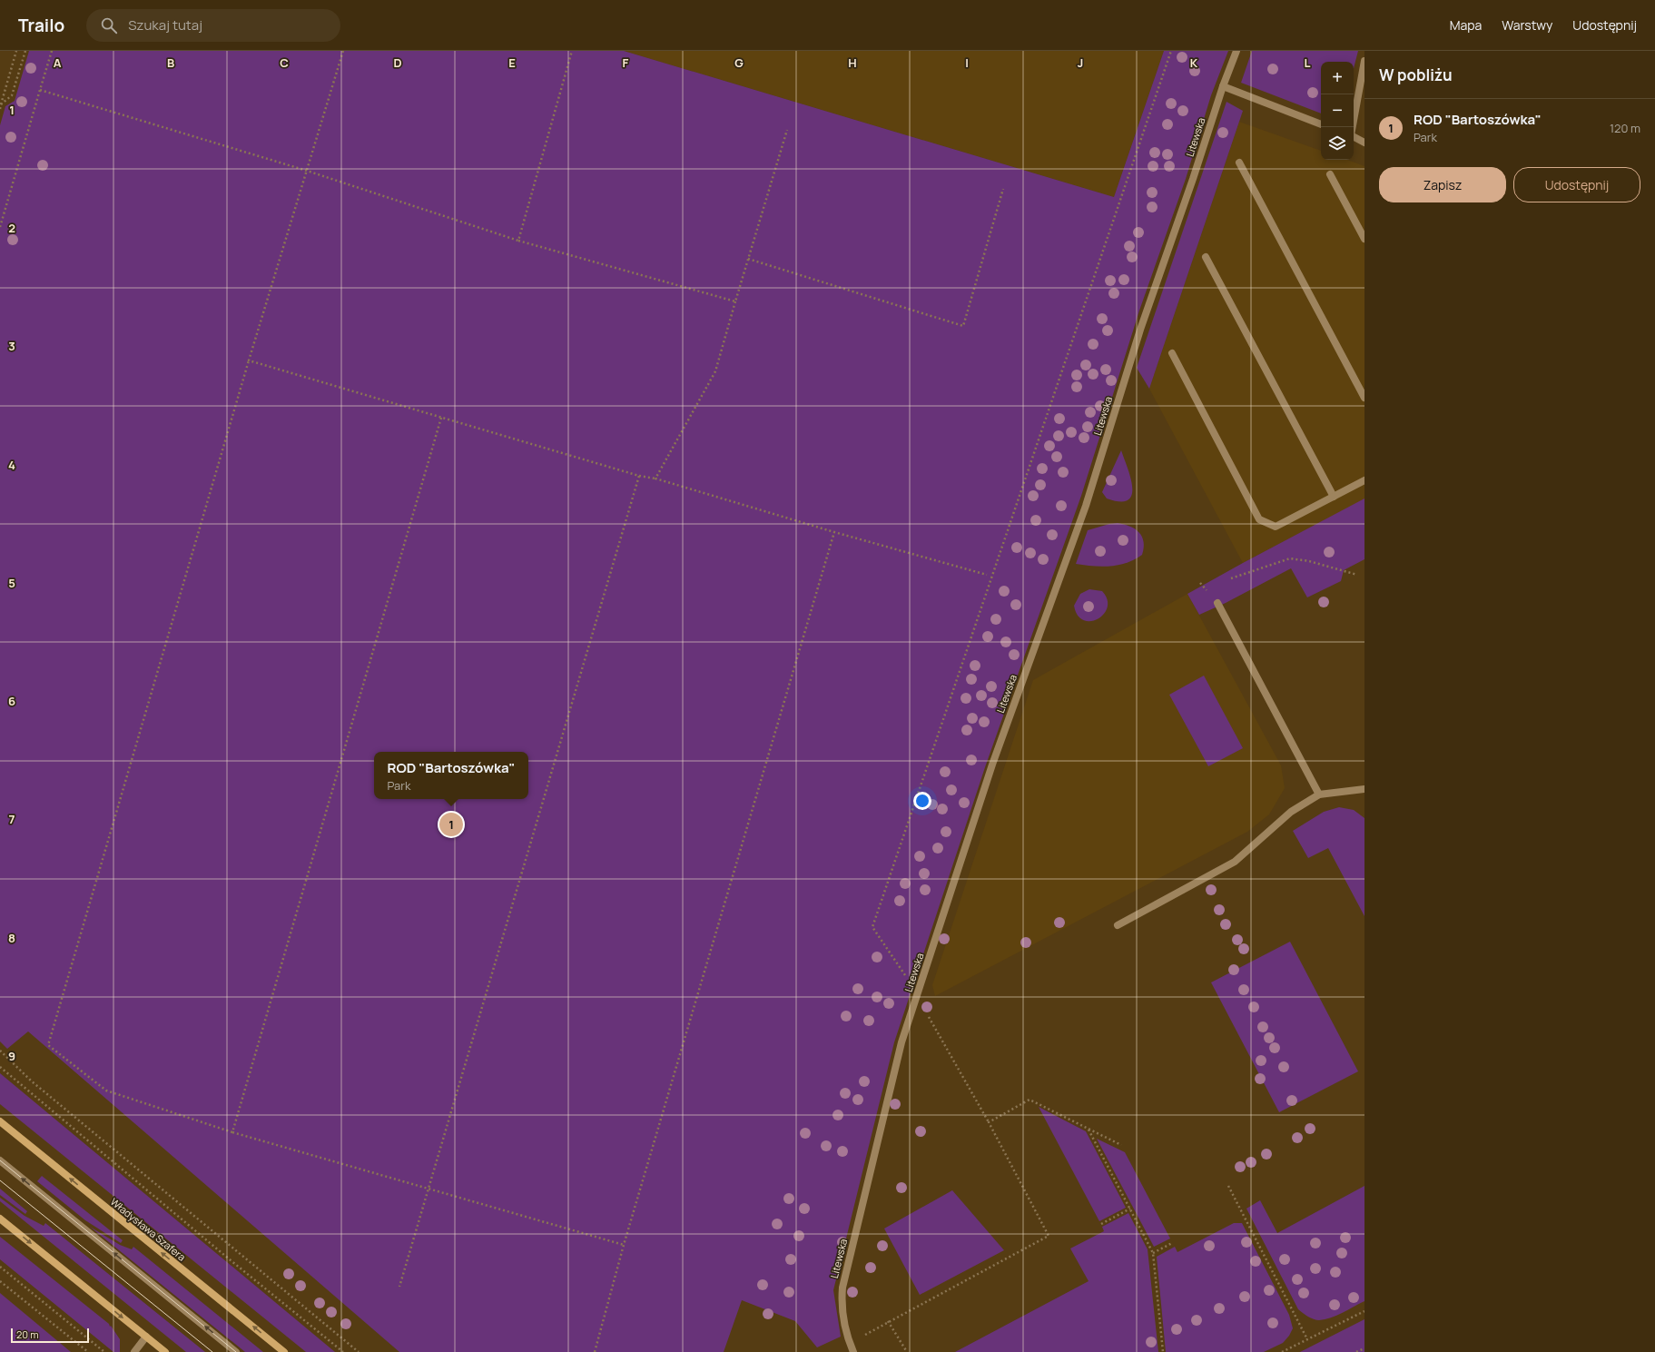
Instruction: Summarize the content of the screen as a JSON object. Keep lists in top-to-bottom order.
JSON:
{
  "streets": {
    "main road": ["Władysława Szafera"],
    "street": ["Litewska"]
  },
  "one_way": ["Władysława Szafera"],
  "scale_bar": "20 m",
  "page": {
    "header": "Trailo",
    "search": "Szukaj tutaj",
    "nav": ["Mapa", "Warstwy", "Udostępnij"],
    "heading": "W pobliżu",
    "map_buttons": ["+", "−"],
    "list": [
      {
        "mark": "1",
        "name": "ROD \"Bartoszówka\"",
        "note": "Park",
        "value": "120 m"
      }
    ],
    "buttons": ["Zapisz", "Udostępnij"],
    "popup": ["ROD \"Bartoszówka\"", "Park"],
    "pins": "1",
    "scale": "20 m"
  },
  "grid": {
    "columns": [
      "A",
      "B",
      "C",
      "D",
      "E",
      "F",
      "G",
      "H",
      "I",
      "J",
      "K",
      "L"
    ],
    "rows": [
      "1",
      "2",
      "3",
      "4",
      "5",
      "6",
      "7",
      "8",
      "9"
    ]
  }
}
